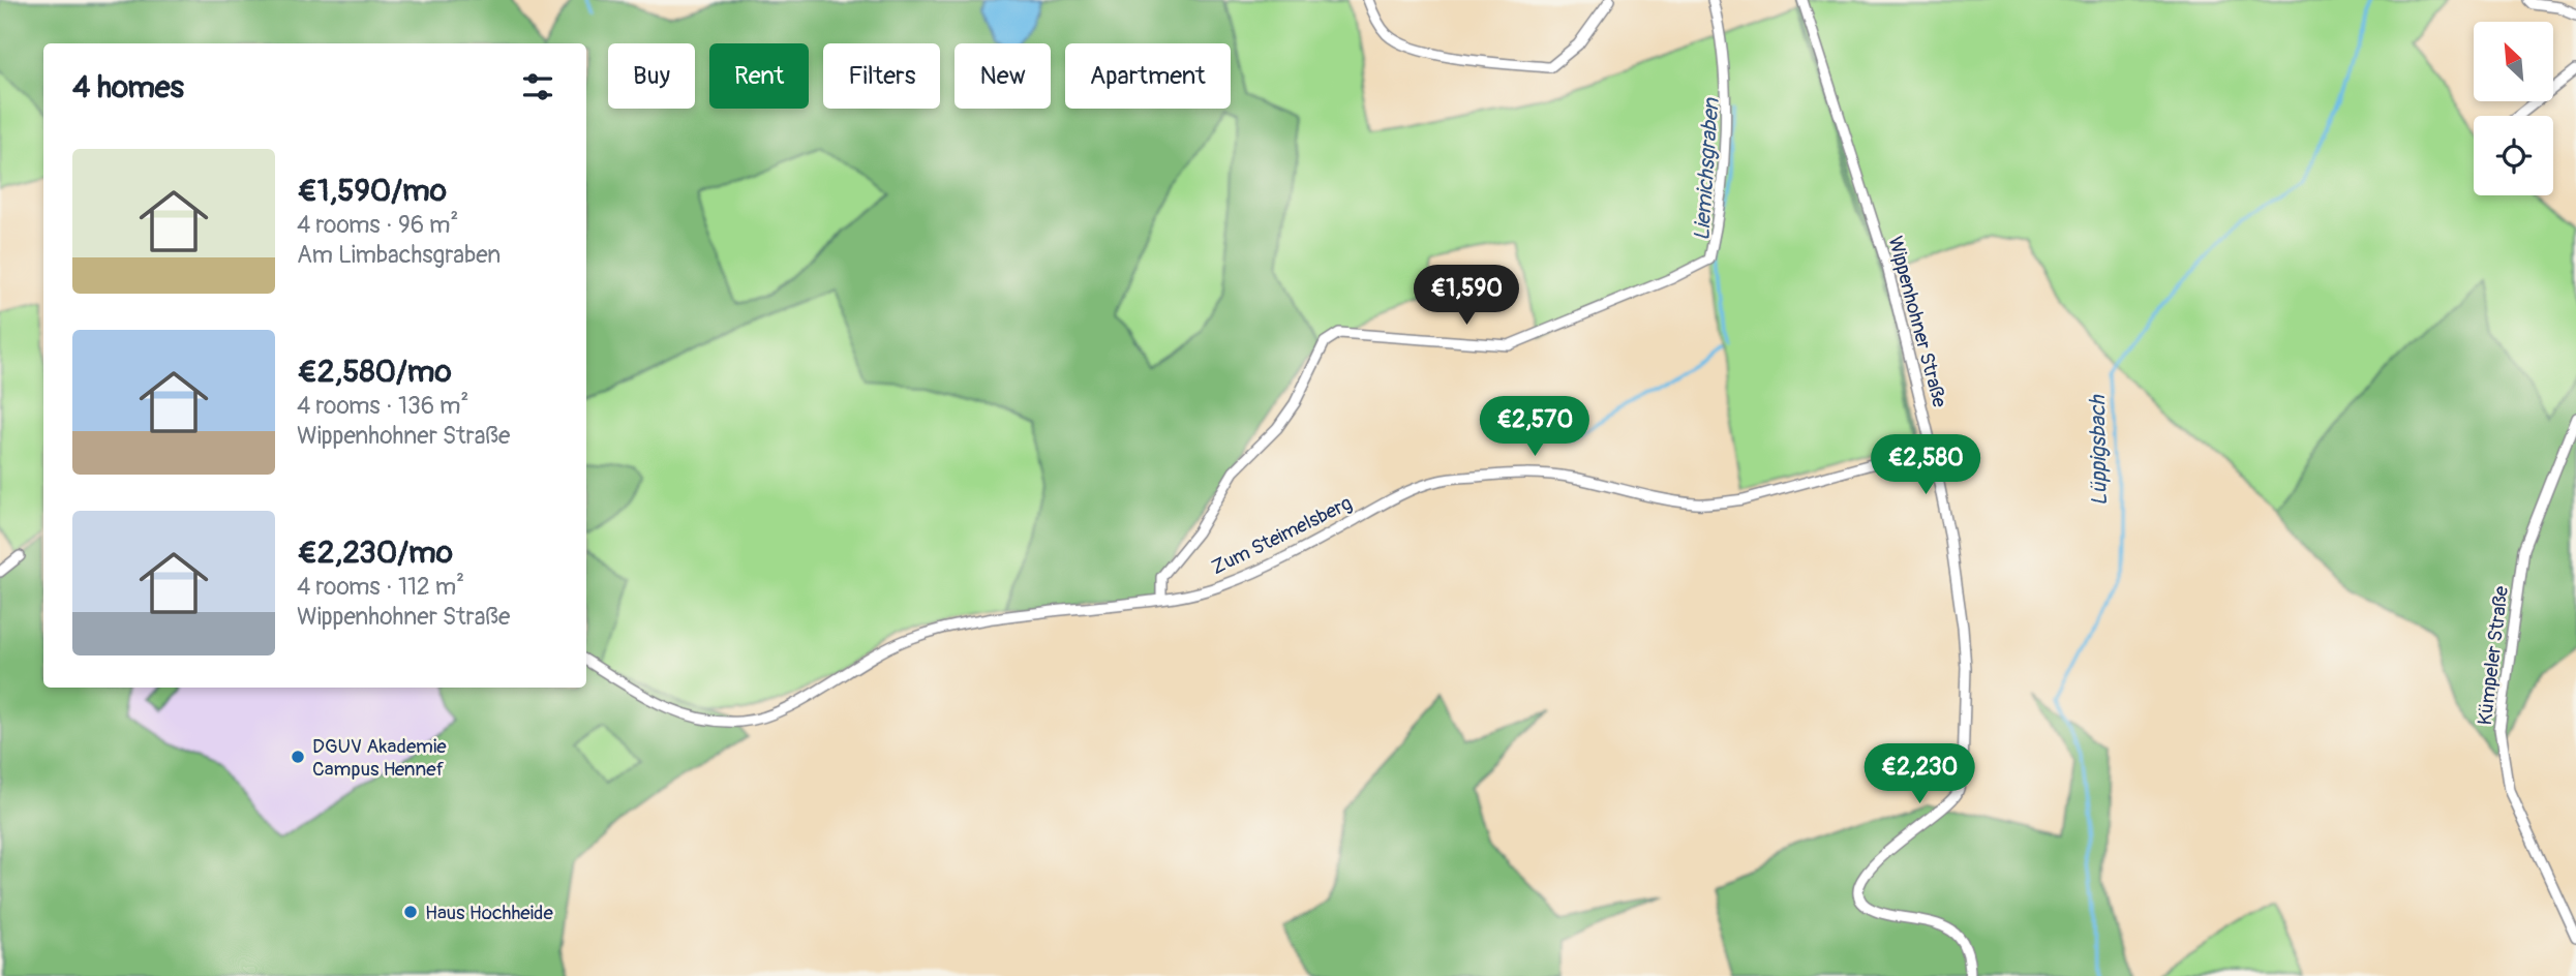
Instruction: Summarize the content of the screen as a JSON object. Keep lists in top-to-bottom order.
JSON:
{
  "streets": {
    "street": ["Wippenhohner Straße", "Zum Steimelsberg", "Kümpeler Straße"]
  },
  "crossings": [
    ["Wippenhohner Straße", "Zum Steimelsberg"]
  ],
  "water": ["Liemichsgraben", "Lüppigsbach"],
  "places": ["DGUV Akademie Campus Hennef", "Haus Hochheide"],
  "north": "top left",
  "page": {
    "chip": [
      "Buy",
      "Rent",
      "Filters",
      "New",
      "Apartment"
    ],
    "heading": "4 homes",
    "list": [
      {
        "name": "€1,590/mo",
        "note": "4 rooms · 96 m² · Am Limbachsgraben"
      },
      {
        "name": "€2,580/mo",
        "note": "4 rooms · 136 m² · Wippenhohner Straße"
      },
      {
        "name": "€2,230/mo",
        "note": "4 rooms · 112 m² · Wippenhohner Straße"
      }
    ],
    "price": [
      "€1,590",
      "€2,570",
      "€2,580",
      "€2,230"
    ]
  }
}
